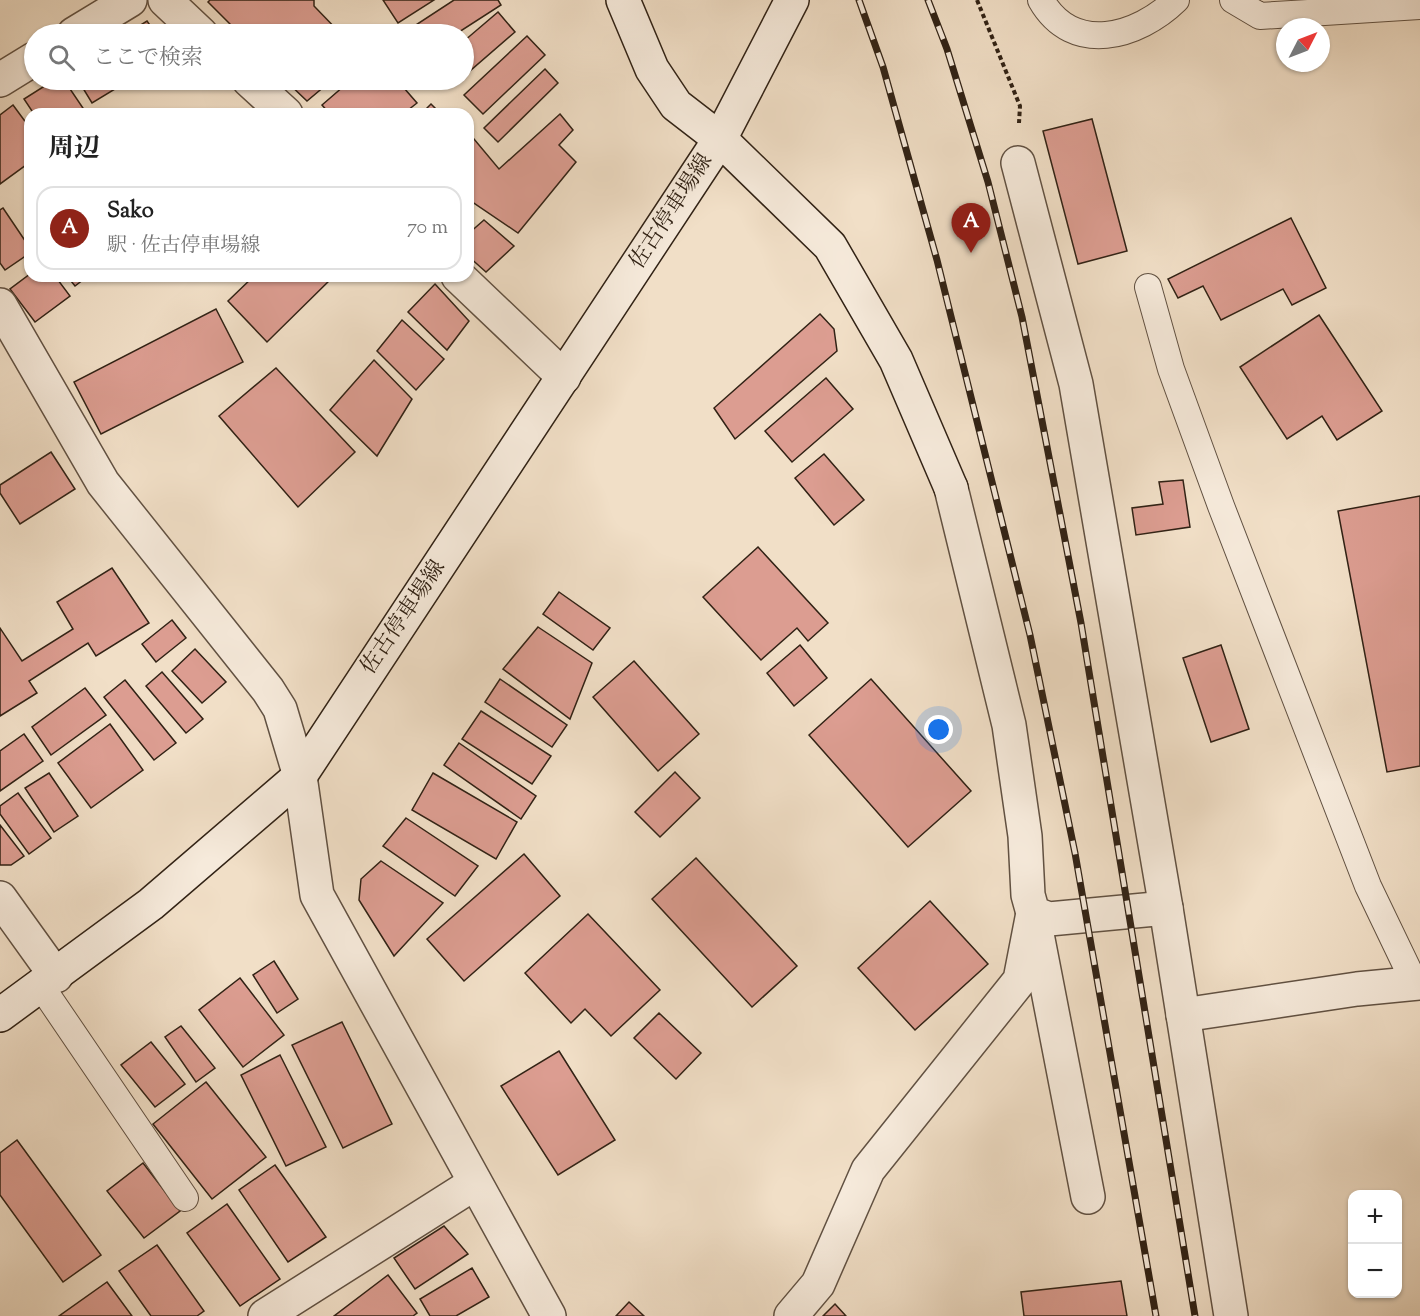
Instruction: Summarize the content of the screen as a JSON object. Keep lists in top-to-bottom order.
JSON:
{
  "streets": {
    "street": ["佐古停車場線"]
  },
  "north": "top right",
  "page": {
    "search": "ここで検索",
    "heading": "周辺",
    "list": [
      {
        "mark": "A",
        "name": "Sako",
        "note": "駅 · 佐古停車場線",
        "value": "70 m"
      }
    ],
    "pins": "A",
    "map_buttons": ["+", "−"]
  }
}
